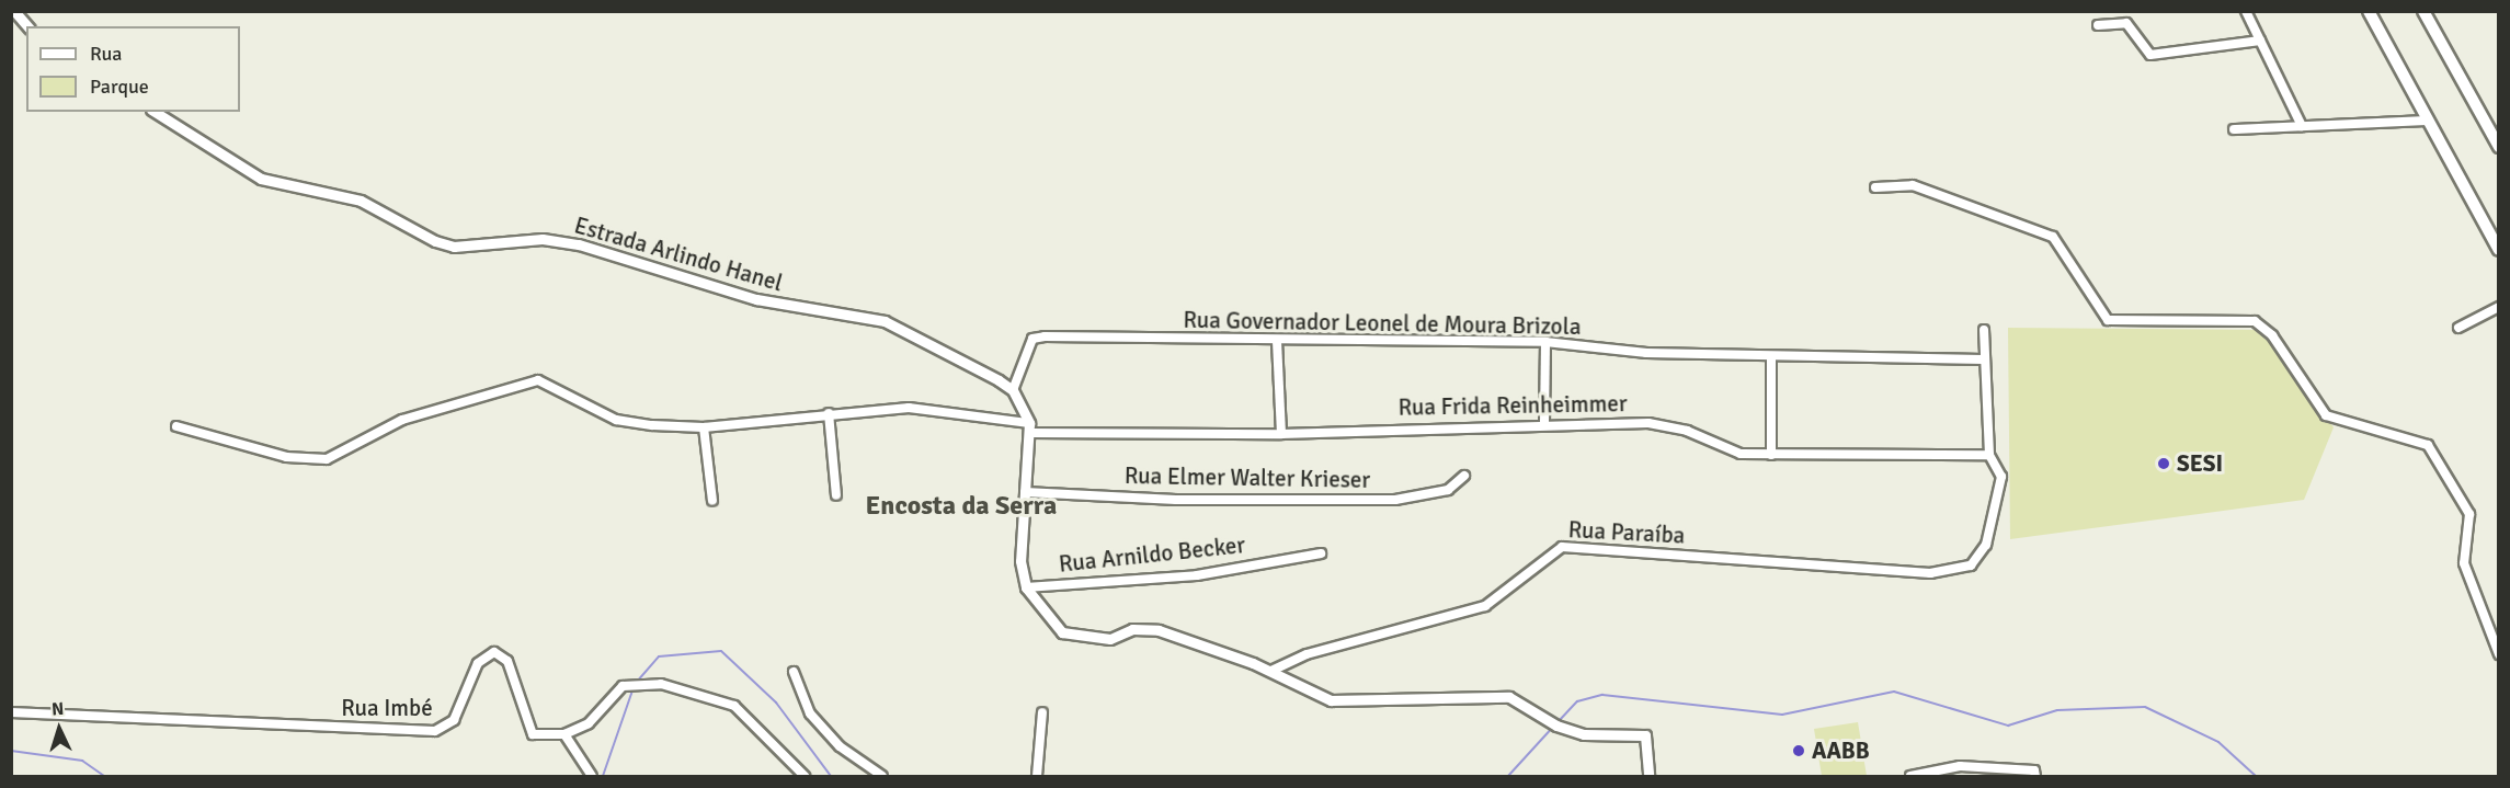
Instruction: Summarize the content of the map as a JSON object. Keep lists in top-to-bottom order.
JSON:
{
  "streets": {
    "street": [
      "Estrada Arlindo Hanel",
      "Rua Governador Leonel de Moura Brizola",
      "Rua Frida Reinheimmer",
      "Rua Elmer Walter Krieser",
      "Rua Paraíba",
      "Rua Arnildo Becker",
      "Rua Imbé"
    ]
  },
  "crossings": [
    ["Estrada Arlindo Hanel", "Rua Governador Leonel de Moura Brizola"],
    ["Rua Frida Reinheimmer", "Rua Paraíba"]
  ],
  "districts": ["Encosta da Serra"],
  "places": ["SESI", "AABB"],
  "legend": ["Rua", "Parque"],
  "north": "top"
}
